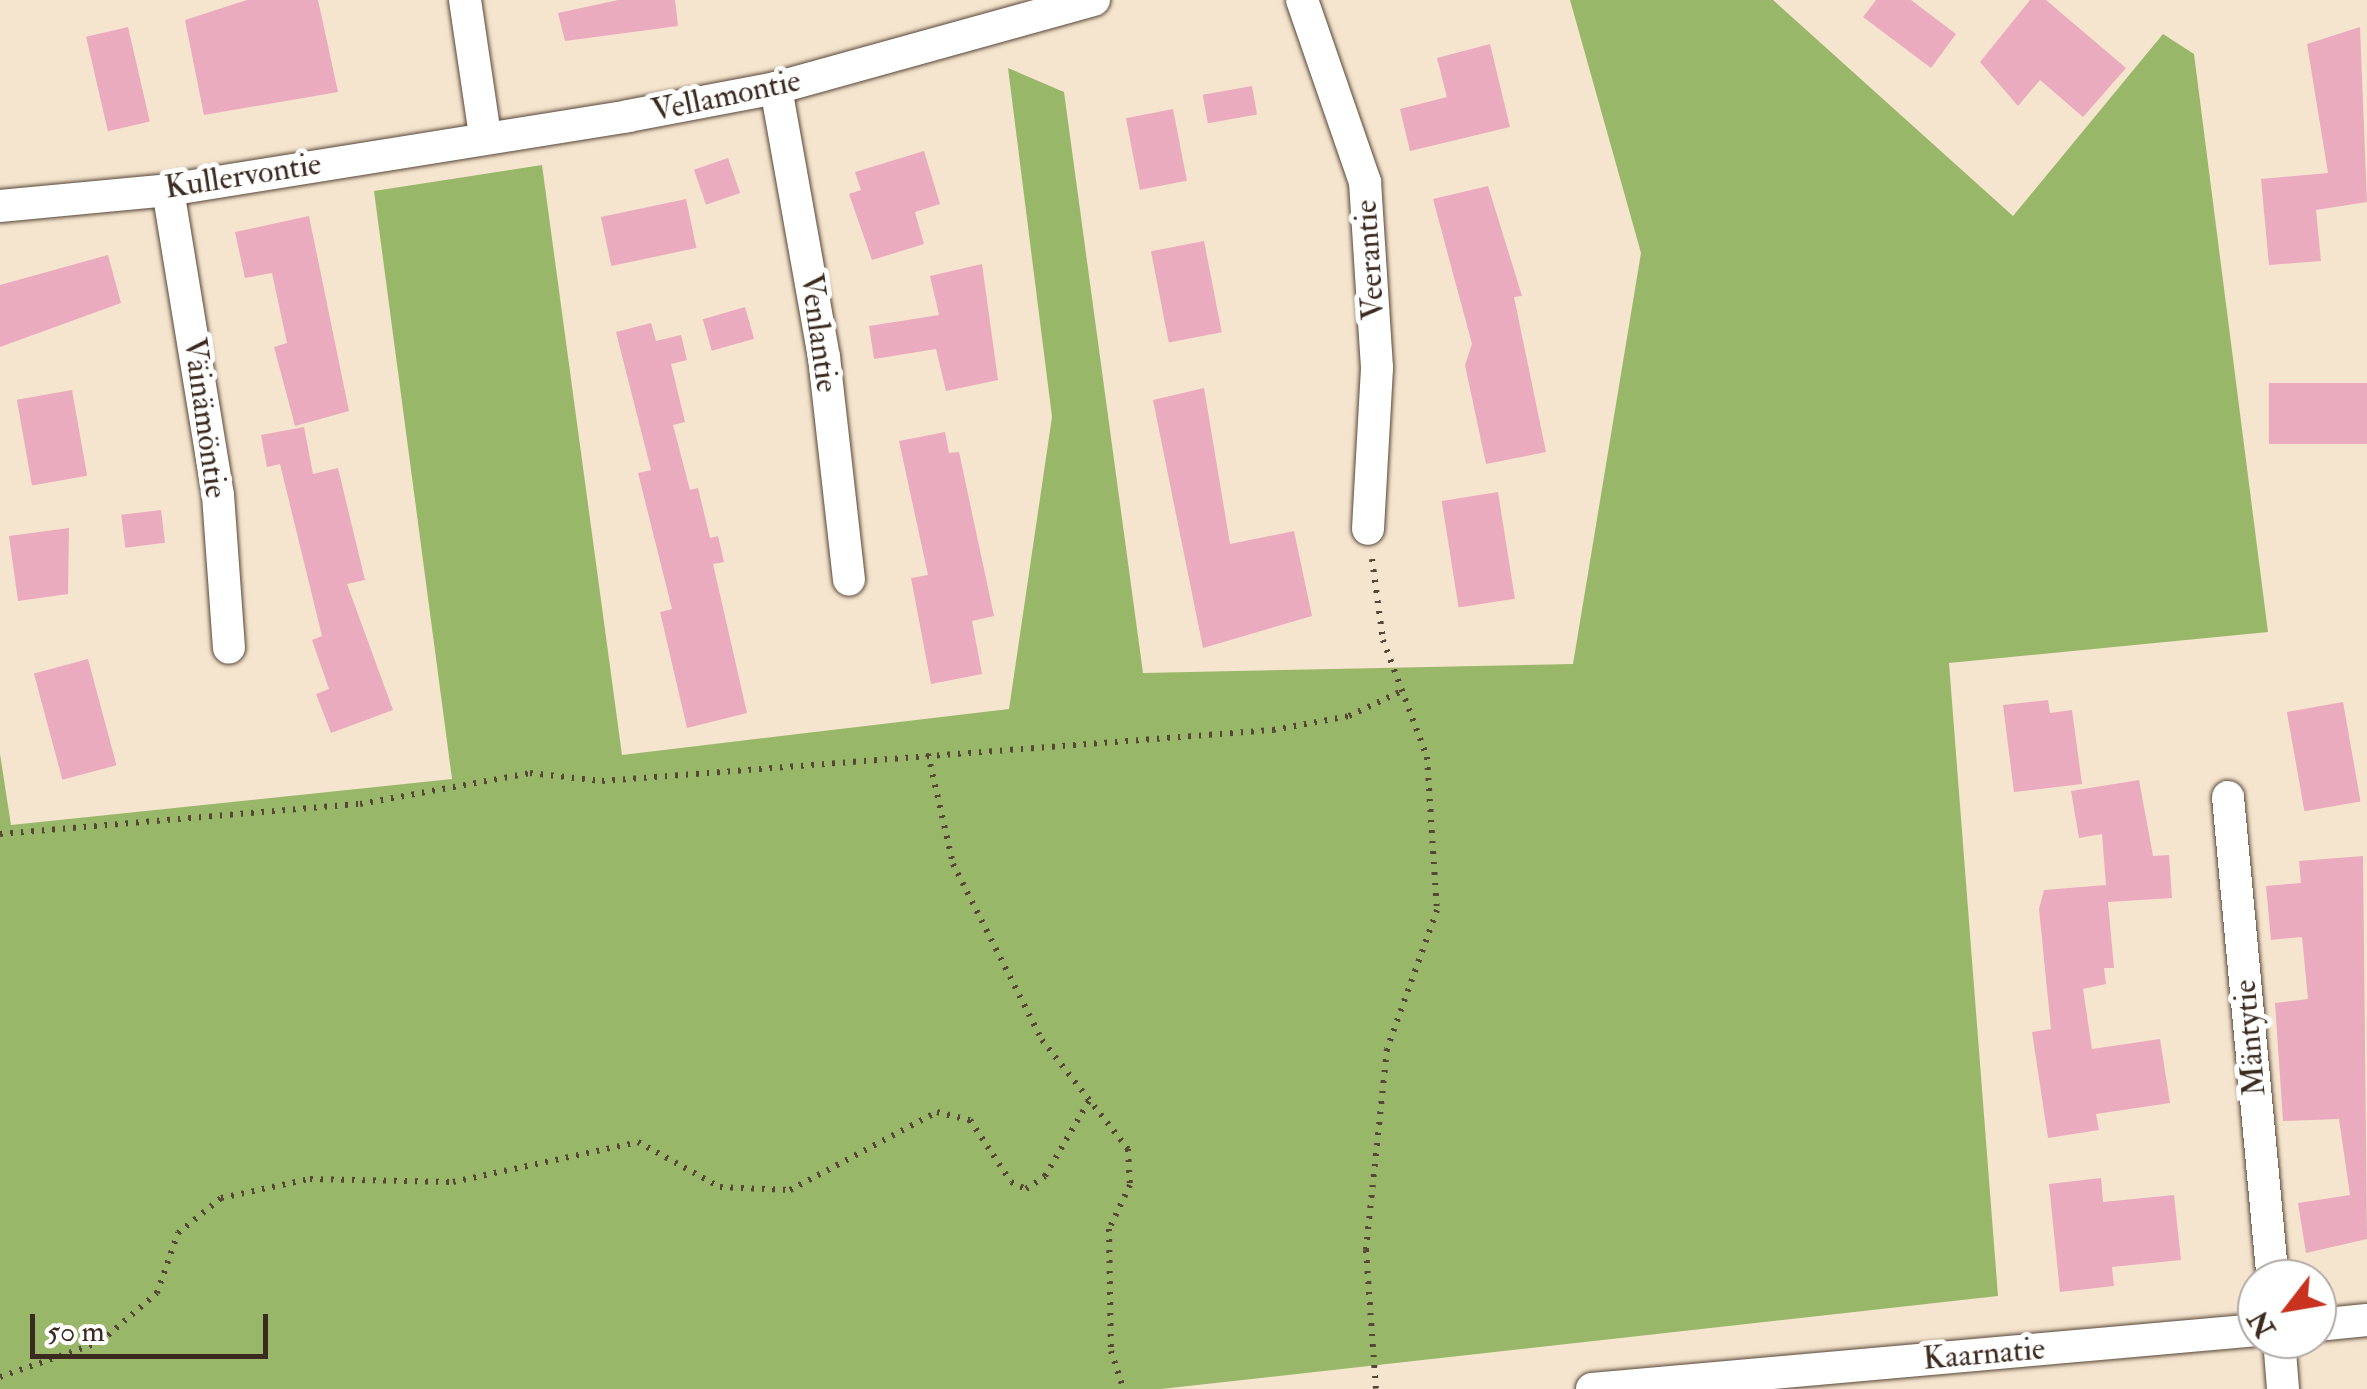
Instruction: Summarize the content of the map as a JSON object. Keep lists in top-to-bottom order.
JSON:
{
  "streets": {
    "street": [
      "Vellamontie",
      "Kullervontie",
      "Veerantie",
      "Venlantie",
      "Väinämöntie",
      "Mäntytie",
      "Kaarnatie"
    ]
  },
  "crossings": [
    ["Vellamontie", "Kullervontie"],
    ["Vellamontie", "Venlantie"],
    ["Kullervontie", "Väinämöntie"]
  ],
  "scale_bar": "50 m",
  "north": "bottom left"
}
